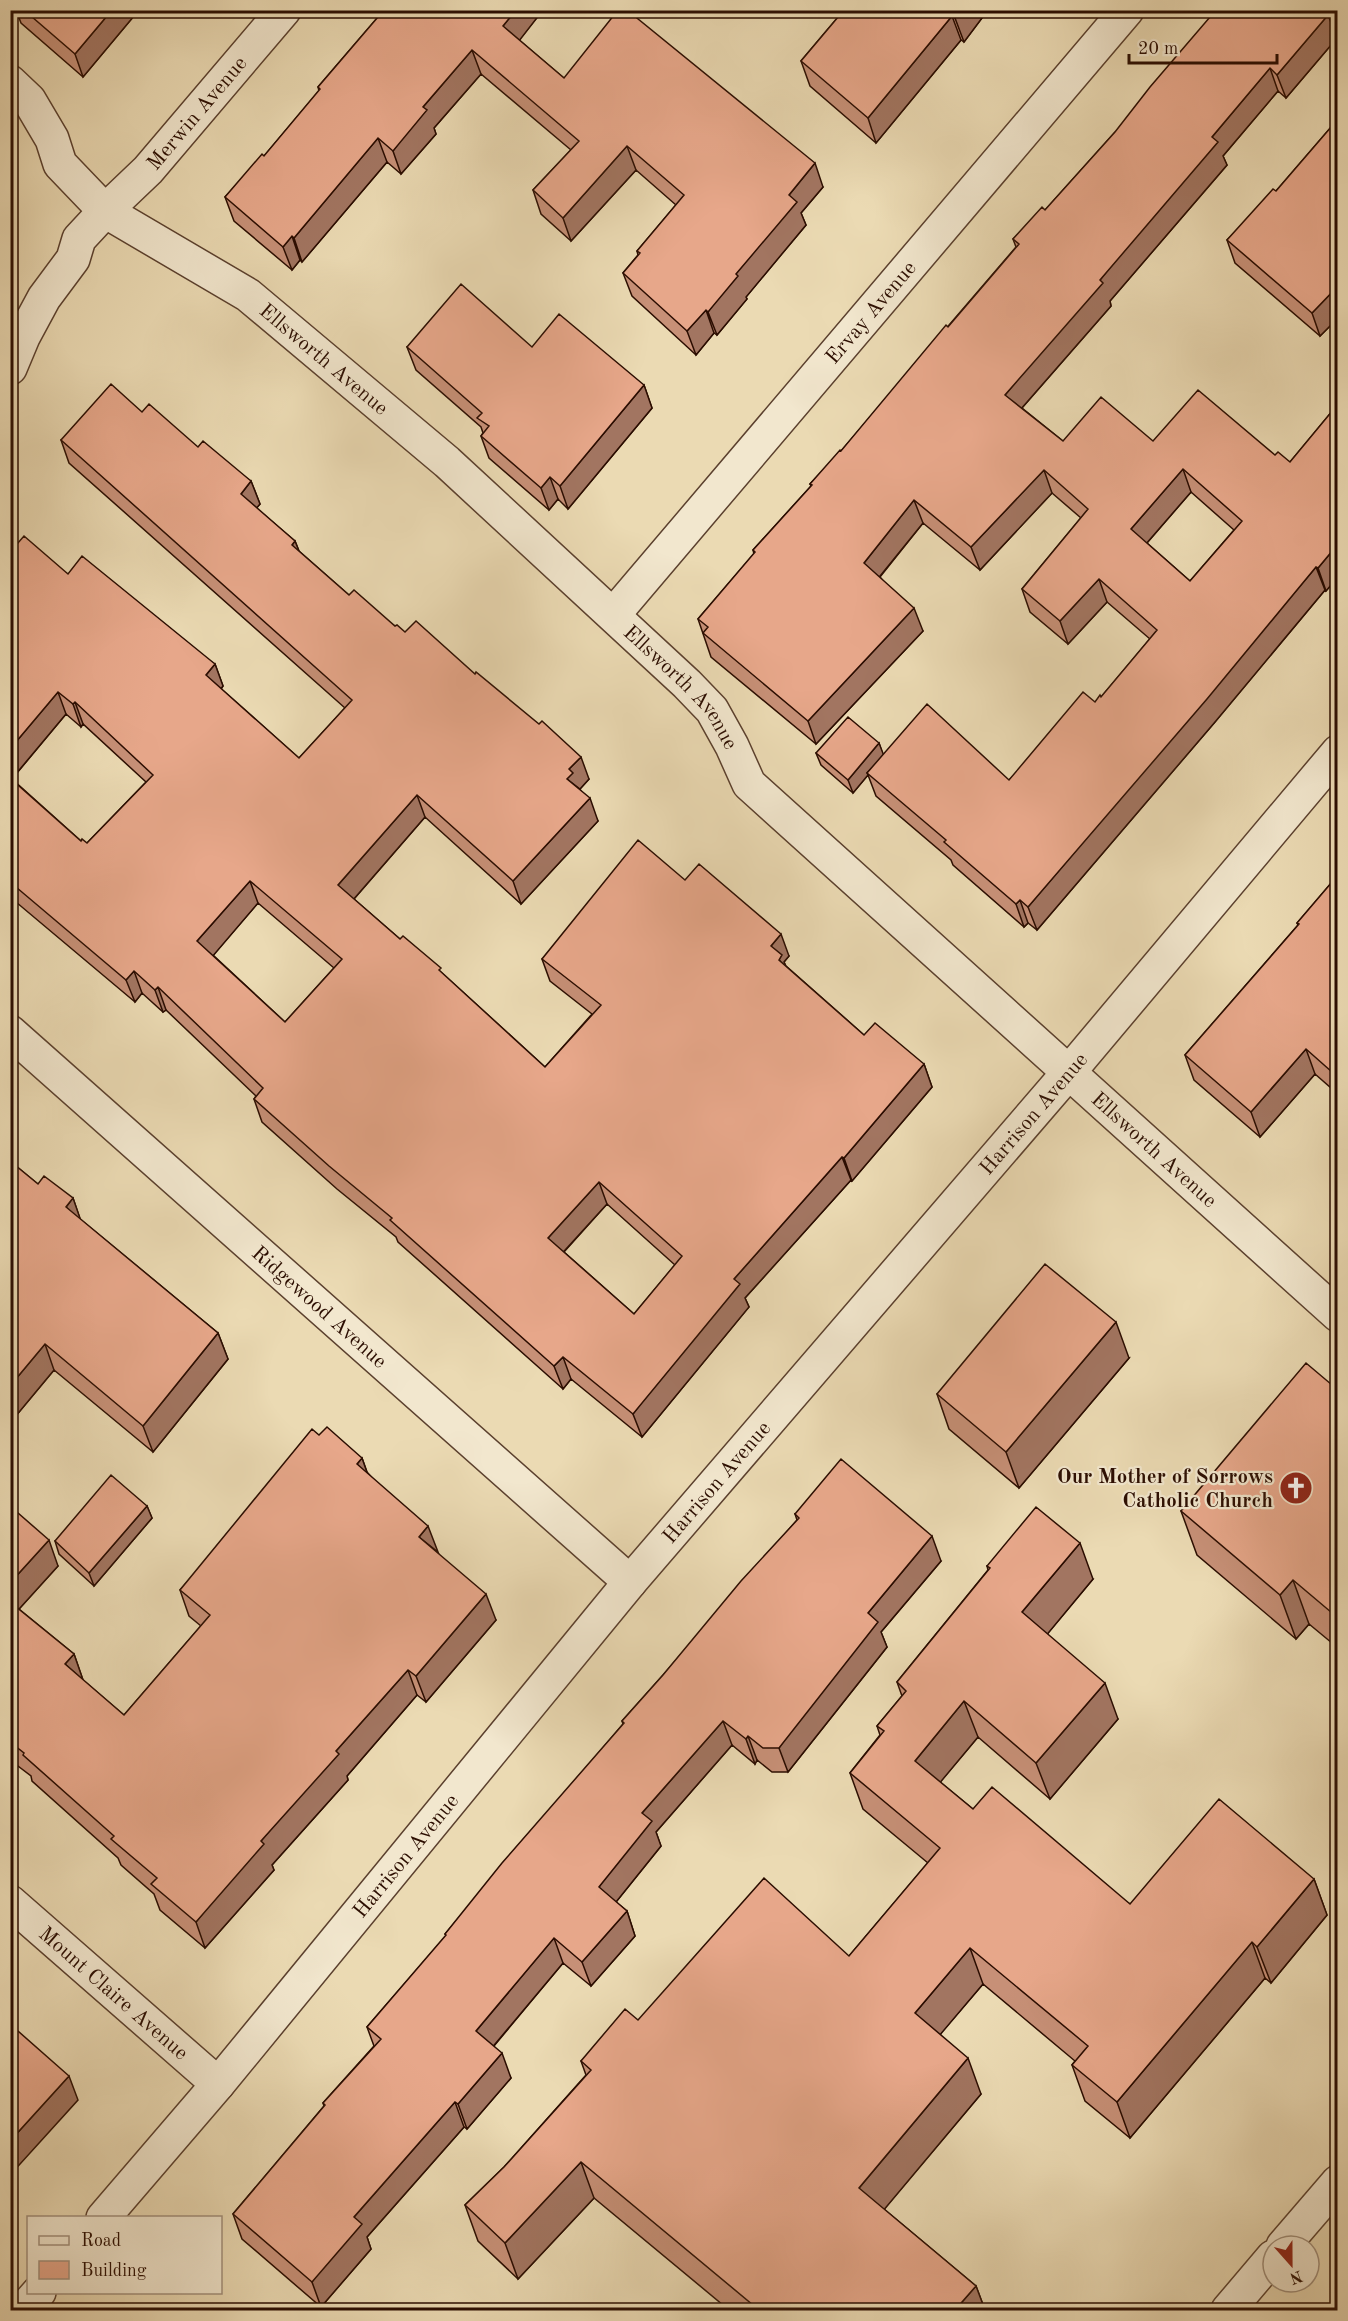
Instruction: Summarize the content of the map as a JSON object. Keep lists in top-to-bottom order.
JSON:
{
  "streets": {
    "street": [
      "Merwin Avenue",
      "Ervay Avenue",
      "Ellsworth Avenue",
      "Harrison Avenue",
      "Ridgewood Avenue",
      "Mount Claire Avenue"
    ]
  },
  "crossings": [
    ["Merwin Avenue", "Ellsworth Avenue"],
    ["Ervay Avenue", "Ellsworth Avenue"],
    ["Ellsworth Avenue", "Harrison Avenue"],
    ["Harrison Avenue", "Ridgewood Avenue"],
    ["Harrison Avenue", "Mount Claire Avenue"]
  ],
  "places": {
    "church": ["Our Mother of Sorrows Catholic Church"]
  },
  "legend": ["Road", "Building"],
  "scale_bar": "20 m",
  "north": "bottom"
}
